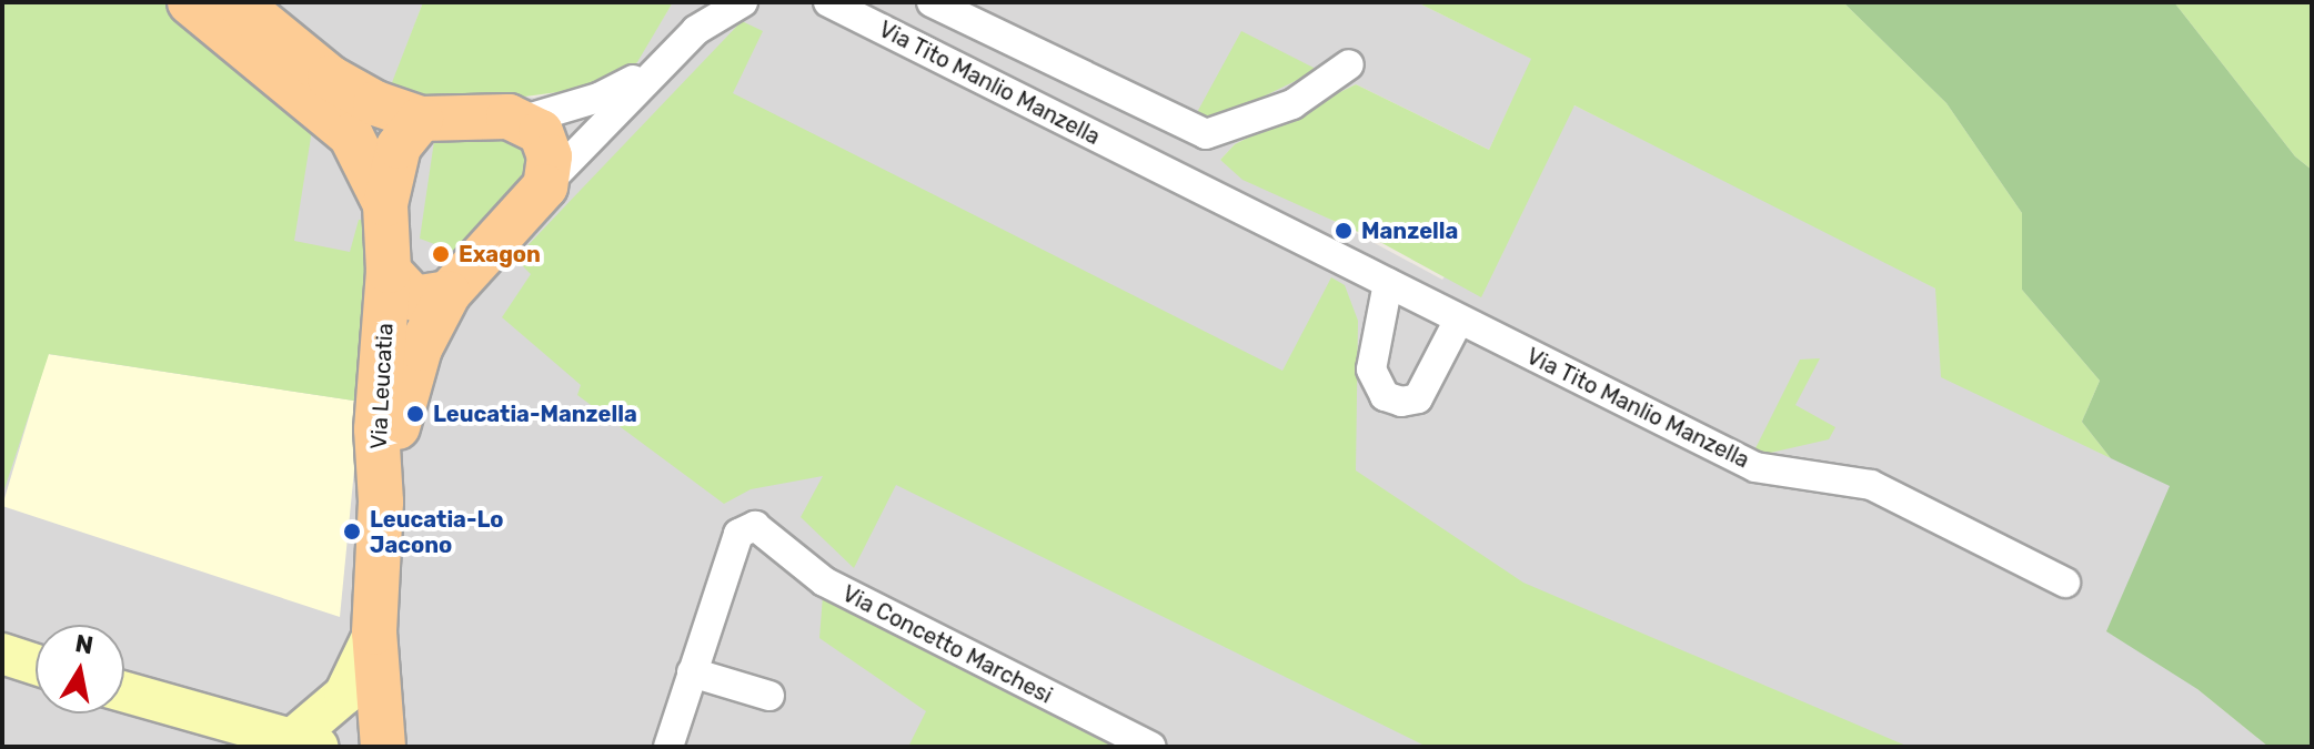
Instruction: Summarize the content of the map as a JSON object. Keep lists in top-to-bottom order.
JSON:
{
  "streets": {
    "main road": ["Via Leucatia"],
    "street": ["Via Tito Manlio Manzella", "Via Concetto Marchesi"]
  },
  "places": [
    "Manzella",
    "Exagon",
    "Leucatia-Manzella",
    "Leucatia-Lo Jacono"
  ],
  "north": "top"
}
